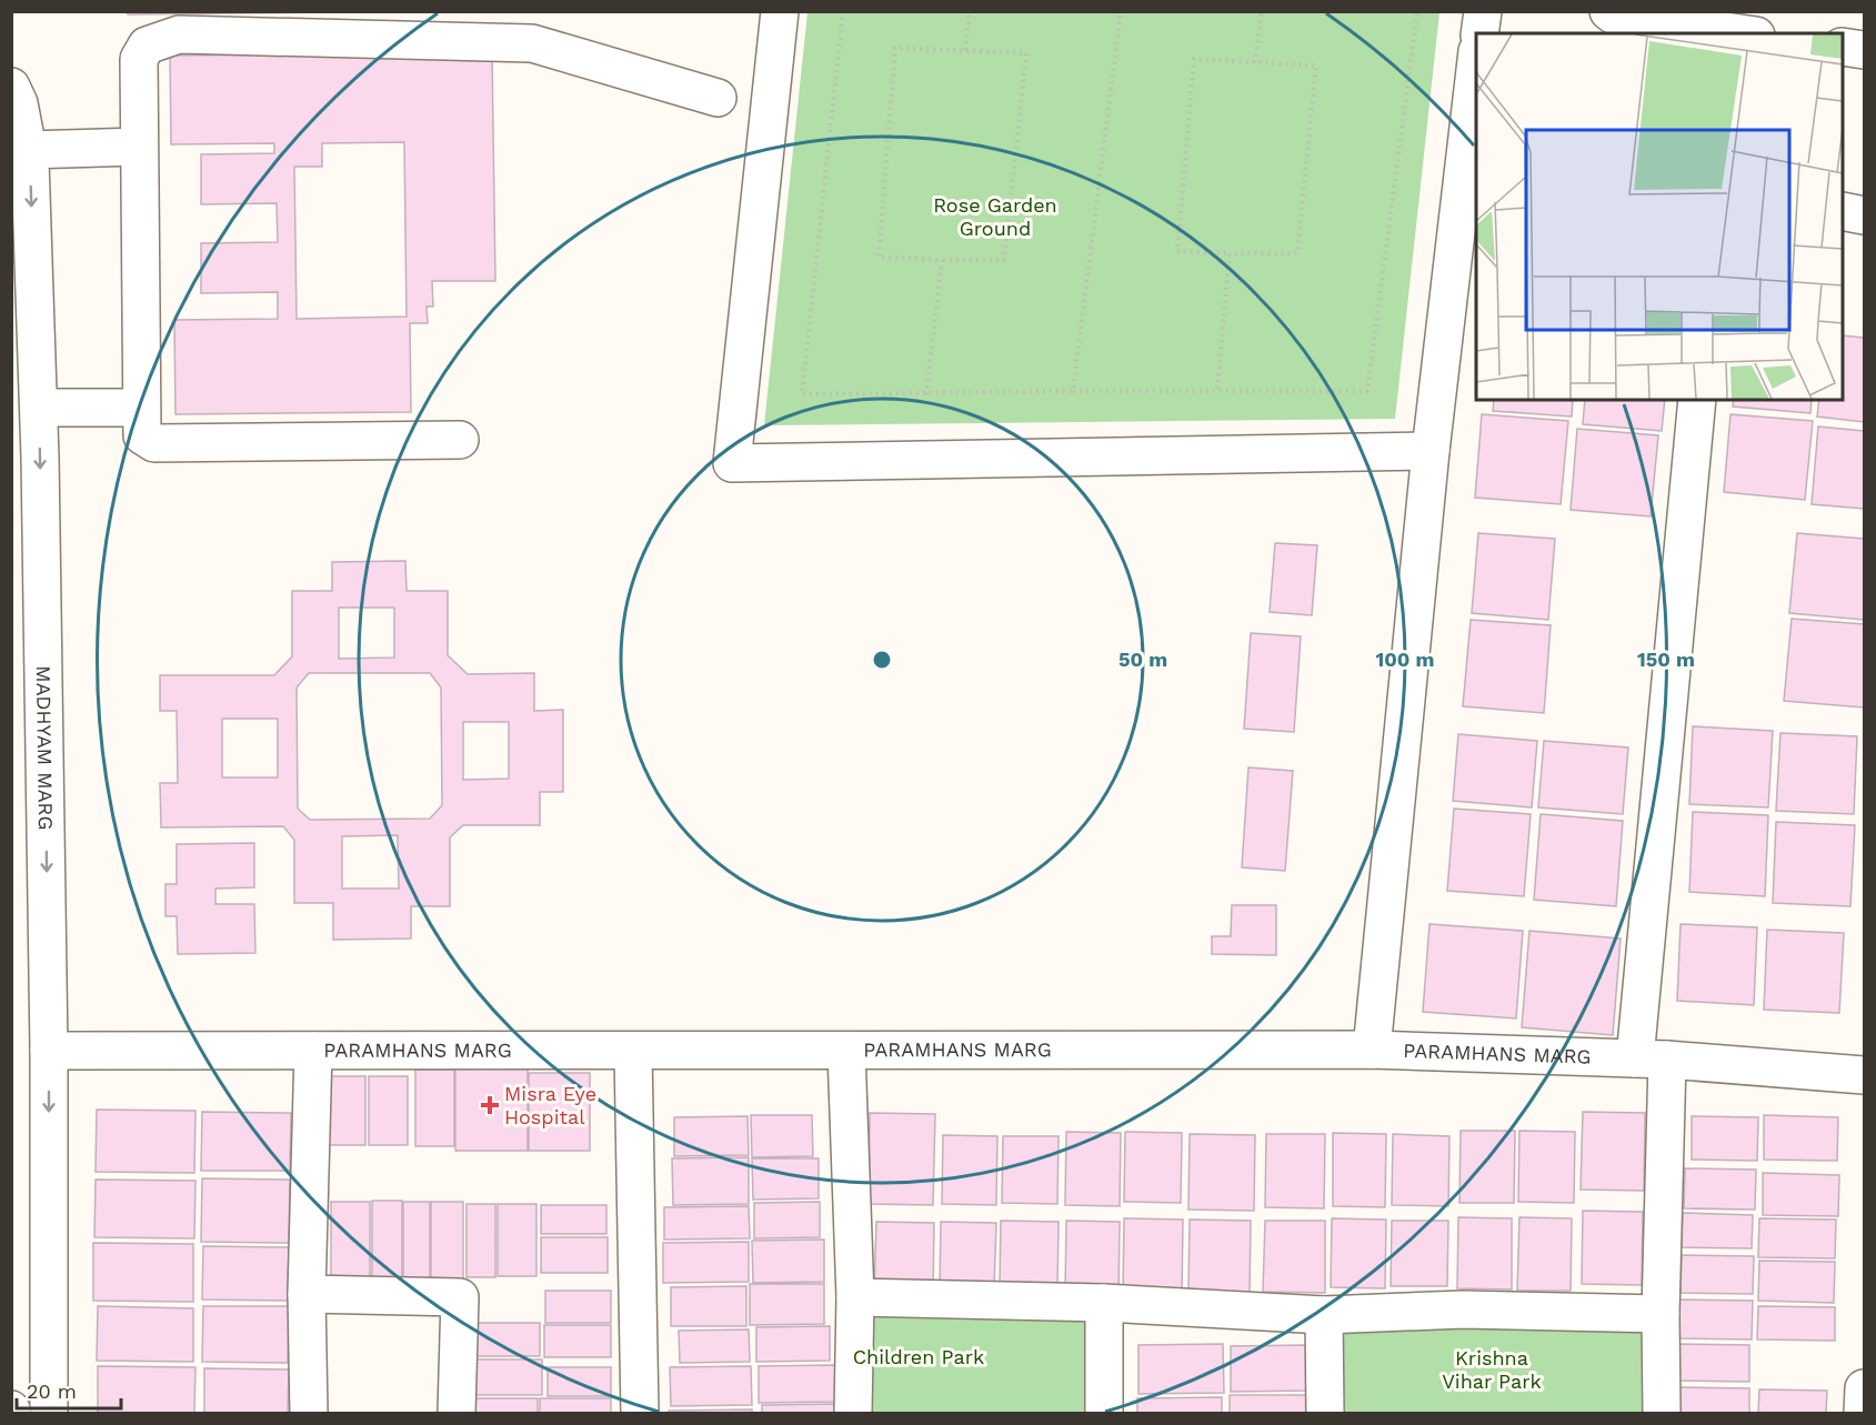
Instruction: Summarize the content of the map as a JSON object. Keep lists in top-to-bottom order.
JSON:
{
  "streets": {
    "street": ["MADHYAM MARG", "PARAMHANS MARG"]
  },
  "crossings": [
    ["MADHYAM MARG", "PARAMHANS MARG"]
  ],
  "parks": ["Rose Garden Ground", "Children Park", "Krishna Vihar Park"],
  "places": {
    "health": ["Misra Eye Hospital"]
  },
  "scale_bar": "20 m",
  "rings": ["50 m", "100 m", "150 m"]
}
